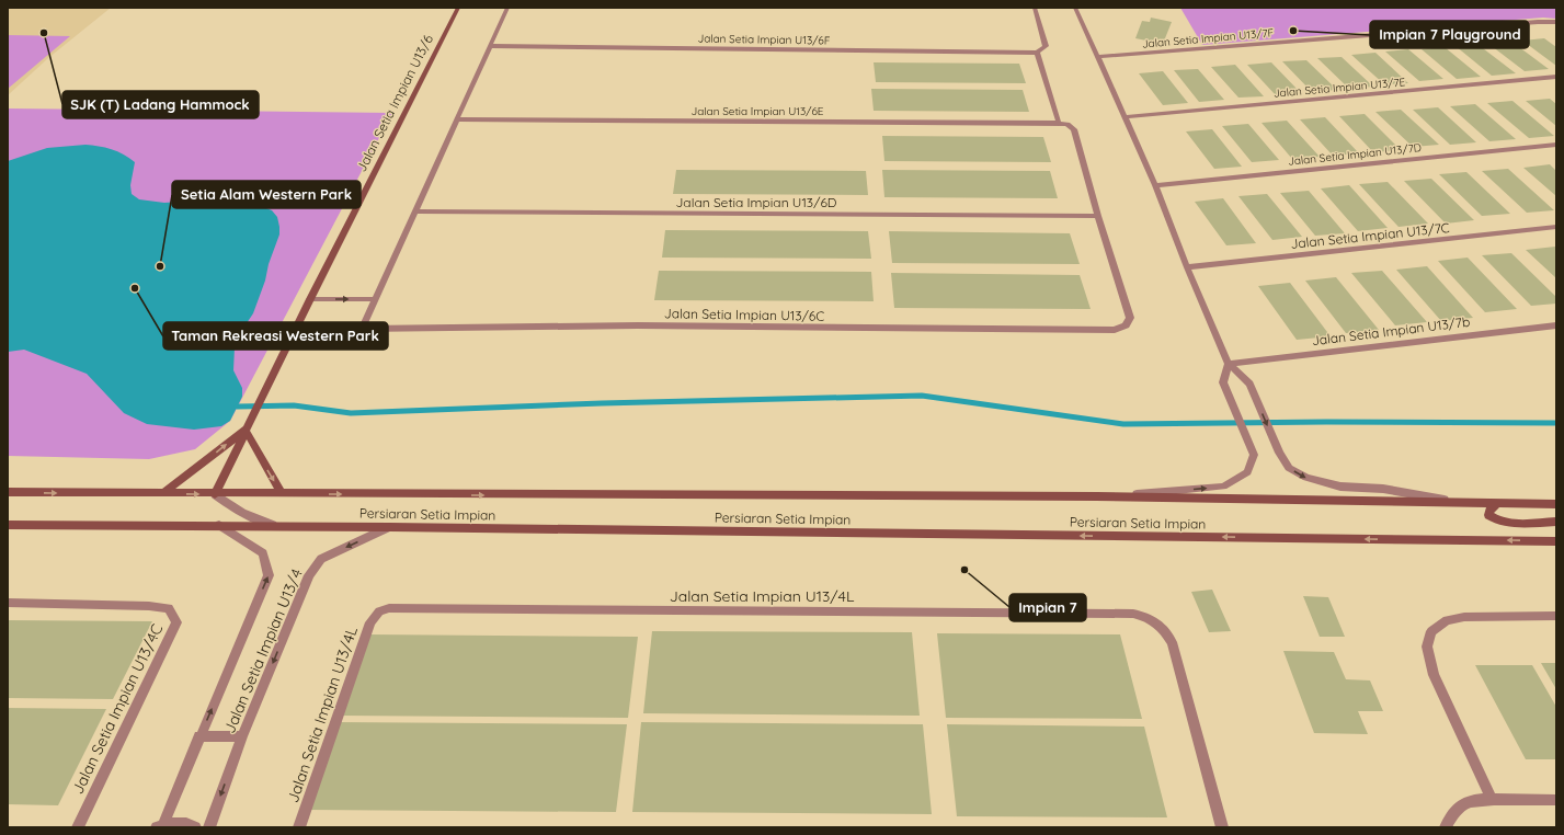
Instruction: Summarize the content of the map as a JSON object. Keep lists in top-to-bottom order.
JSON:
{
  "streets": {
    "street": [
      "Jalan Setia Impian U13/7F",
      "Jalan Setia Impian U13/6F",
      "Jalan Setia Impian U13/7E",
      "Jalan Setia Impian U13/6",
      "Jalan Setia Impian U13/6E",
      "Jalan Setia Impian U13/7D",
      "Jalan Setia Impian U13/6D",
      "Jalan Setia Impian U13/7C",
      "Jalan Setia Impian U13/6C",
      "Jalan Setia Impian U13/7b",
      "Persiaran Setia Impian",
      "Jalan Setia Impian U13/4L",
      "Jalan Setia Impian U13/4",
      "Jalan Setia Impian U13/4C"
    ]
  },
  "crossings": [
    ["Jalan Setia Impian U13/6", "Jalan Setia Impian U13/6C"],
    ["Jalan Setia Impian U13/6", "Persiaran Setia Impian"],
    ["Jalan Setia Impian U13/6D", "Jalan Setia Impian U13/6C"],
    ["Persiaran Setia Impian", "Jalan Setia Impian U13/4"]
  ],
  "places": [
    "Impian 7 Playground",
    "SJK (T) Ladang Hammock",
    "Setia Alam Western Park",
    "Taman Rekreasi Western Park",
    "Impian 7"
  ]
}
